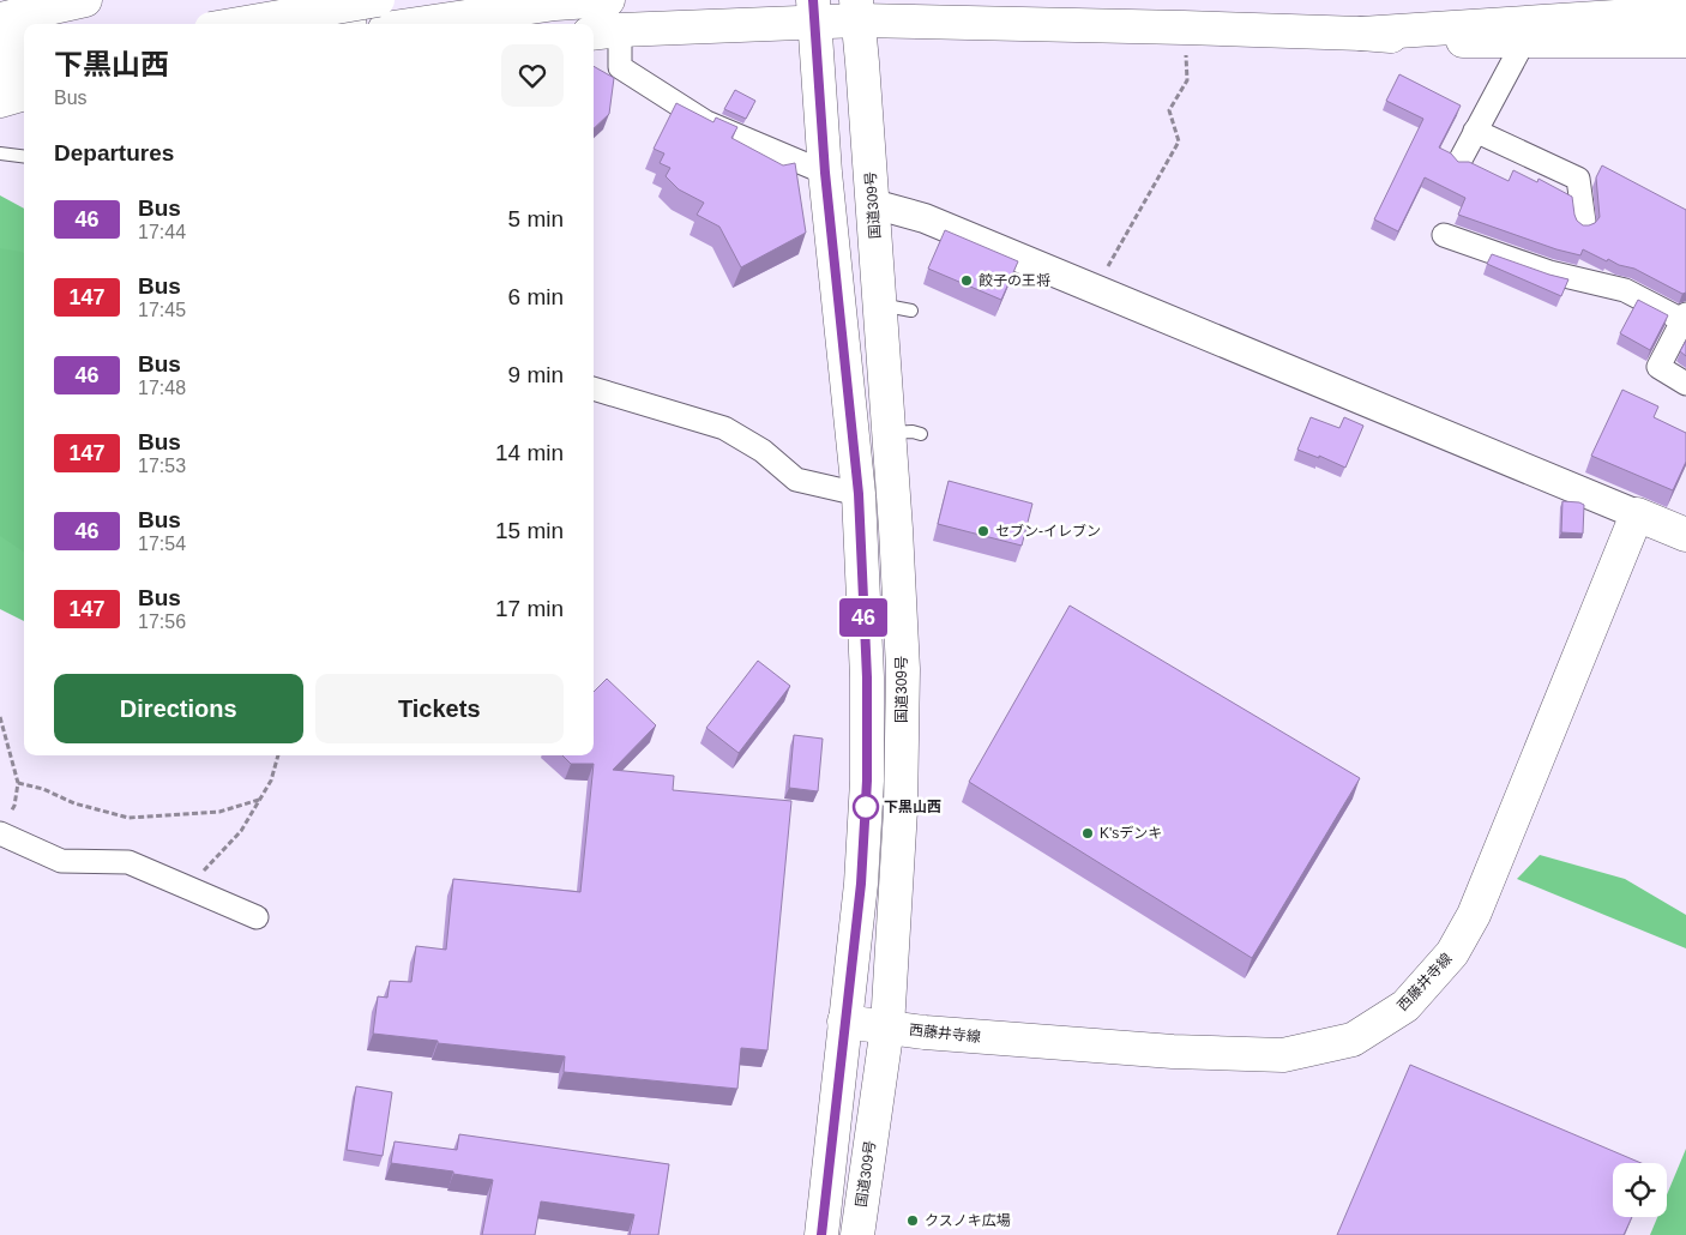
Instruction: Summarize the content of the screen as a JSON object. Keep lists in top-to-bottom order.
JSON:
{
  "streets": {
    "main road": ["国道309号", "西藤井寺線"]
  },
  "crossings": [
    ["国道309号", "西藤井寺線"]
  ],
  "places": [
    "餃子の王将",
    "セブン-イレブン",
    "下黒山西",
    "K'sデンキ",
    "クスノキ広場"
  ],
  "lines": ["bus line 46"],
  "page": {
    "on_map": "46",
    "heading": [
      ["下黒山西", "Bus"],
      "Departures"
    ],
    "list": [
      {
        "mark": "46",
        "name": "Bus",
        "note": "17:44",
        "value": "5 min"
      },
      {
        "mark": "147",
        "name": "Bus",
        "note": "17:45",
        "value": "6 min"
      },
      {
        "mark": "46",
        "name": "Bus",
        "note": "17:48",
        "value": "9 min"
      },
      {
        "mark": "147",
        "name": "Bus",
        "note": "17:53",
        "value": "14 min"
      },
      {
        "mark": "46",
        "name": "Bus",
        "note": "17:54",
        "value": "15 min"
      },
      {
        "mark": "147",
        "name": "Bus",
        "note": "17:56",
        "value": "17 min"
      }
    ],
    "buttons": ["Directions", "Tickets"]
  }
}
